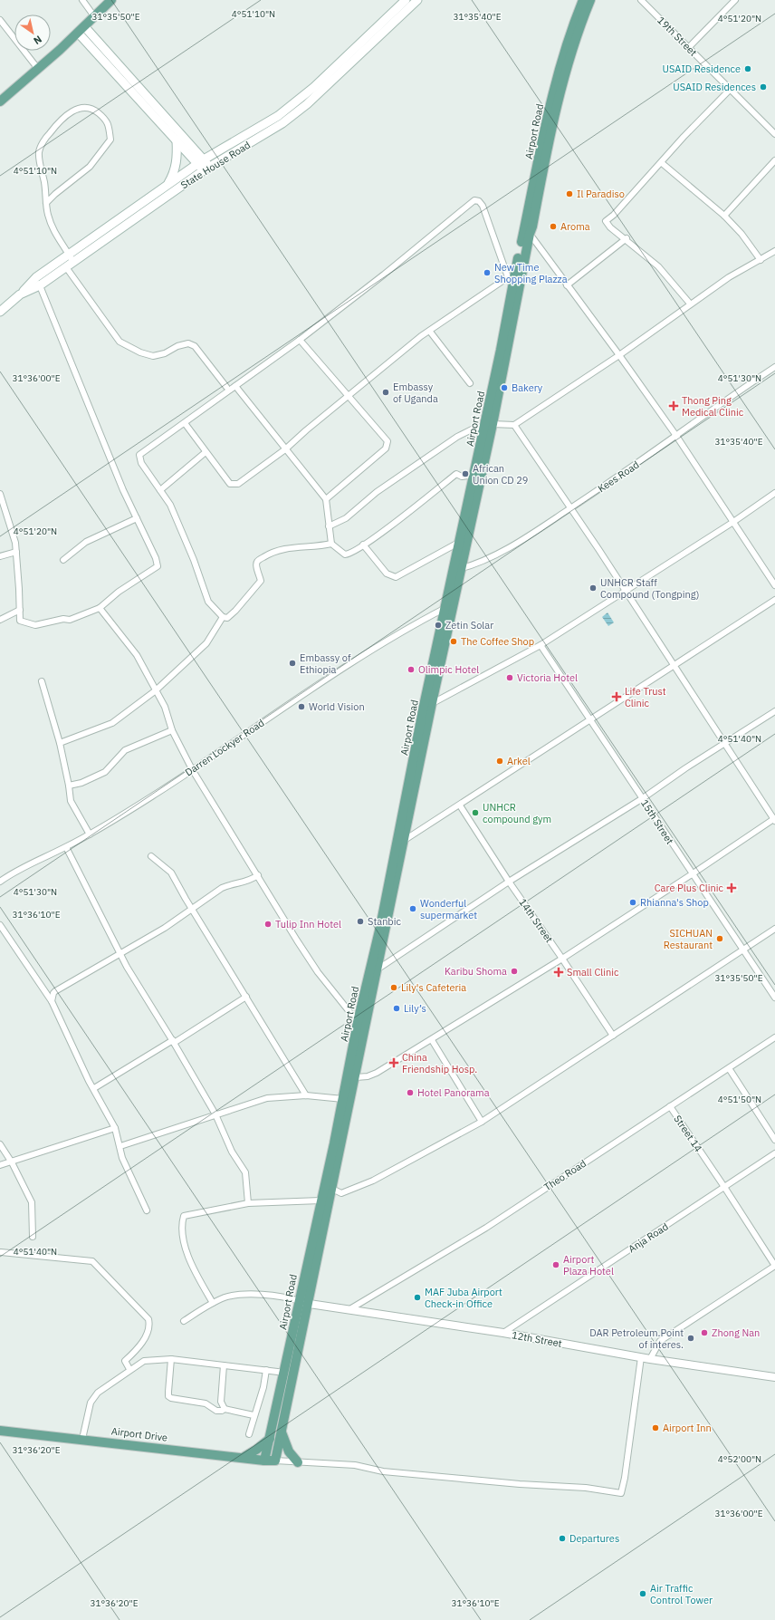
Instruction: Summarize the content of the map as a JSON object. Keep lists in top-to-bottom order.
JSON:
{
  "streets": {
    "main road": ["Airport Road", "State House Road", "Airport Drive"],
    "street": [
      "19th Street",
      "Kees Road",
      "Darren Lockyer Road",
      "15th Street",
      "14th Street",
      "Street 14",
      "Theo Road",
      "Anja Road",
      "12th Street"
    ]
  },
  "crossings": [
    ["Airport Road", "Kees Road"],
    ["Airport Road", "Darren Lockyer Road"],
    ["Airport Road", "12th Street"],
    ["Airport Road", "Airport Drive"],
    ["Street 14", "Theo Road"],
    ["Street 14", "Anja Road"],
    ["Theo Road", "12th Street"],
    ["Anja Road", "12th Street"]
  ],
  "places": {
    "other": [
      "USAID Residence",
      "USAID Residences",
      "Il Paradiso",
      "Aroma",
      "New Time Shopping Plazza",
      "Bakery",
      "Embassy of Uganda",
      "African Union CD 29",
      "UNHCR Staff Compound (Tongping)",
      "Zetin Solar",
      "The Coffee Shop",
      "Embassy of Ethiopia",
      "Olimpic Hotel",
      "Victoria Hotel",
      "World Vision",
      "Arkel",
      "UNHCR compound gym",
      "Rhianna's Shop",
      "Wonderful supermarket",
      "Stanbic",
      "Tulip Inn Hotel",
      "SICHUAN Restaurant",
      "Karibu Shoma",
      "Lily's Cafeteria",
      "Lily’s",
      "Hotel Panorama",
      "Airport Plaza Hotel",
      "MAF Juba Airport Check-in Office",
      "Zhong Nan",
      "DAR Petroleum.Point of interes.",
      "Airport Inn",
      "Departures",
      "Air Traffic Control Tower"
    ],
    "health": [
      "Thong Ping Medical Clinic",
      "Life Trust Clinic",
      "Care Plus Clinic",
      "Small Clinic",
      "China Friendship Hosp."
    ]
  },
  "north": "bottom right",
  "coordinates": [
    "4°51'10\"N",
    "31°35'50\"E",
    "31°35'40\"E",
    "4°51'20\"N",
    "4°51'30\"N",
    "31°36'00\"E",
    "4°51'40\"N",
    "31°36'10\"E",
    "4°51'50\"N",
    "31°36'20\"E",
    "4°52'00\"N"
  ]
}
